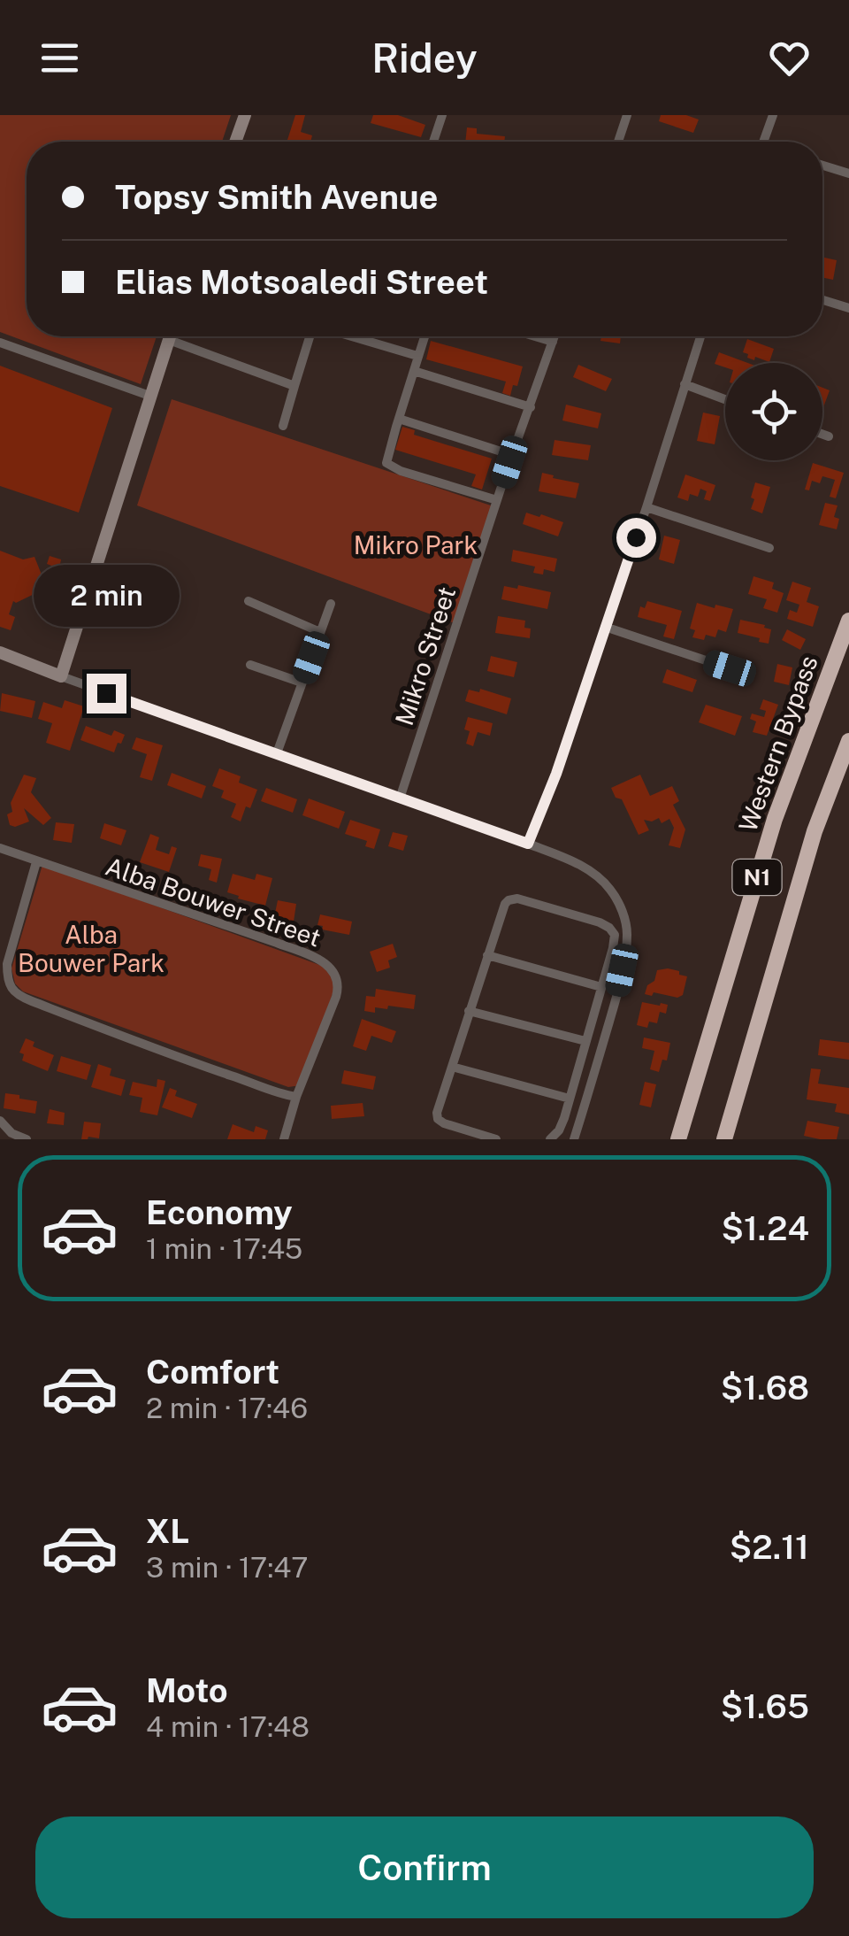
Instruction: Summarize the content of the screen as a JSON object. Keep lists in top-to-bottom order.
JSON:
{
  "streets": {
    "highway": ["Western Bypass", "N1"],
    "street": ["Mikro Street", "Alba Bouwer Street"]
  },
  "parks": ["Mikro Park", "Alba Bouwer Park"],
  "page": {
    "header": "Ridey",
    "banner": ["Topsy Smith Avenue", "Elias Motsoaledi Street"],
    "bubble": "2 min",
    "list": [
      {
        "name": "Economy",
        "note": "1 min · 17:45",
        "value": "$1.24"
      },
      {
        "name": "Comfort",
        "note": "2 min · 17:46",
        "value": "$1.68"
      },
      {
        "name": "XL",
        "note": "3 min · 17:47",
        "value": "$2.11"
      },
      {
        "name": "Moto",
        "note": "4 min · 17:48",
        "value": "$1.65"
      }
    ],
    "buttons": "Confirm"
  }
}
